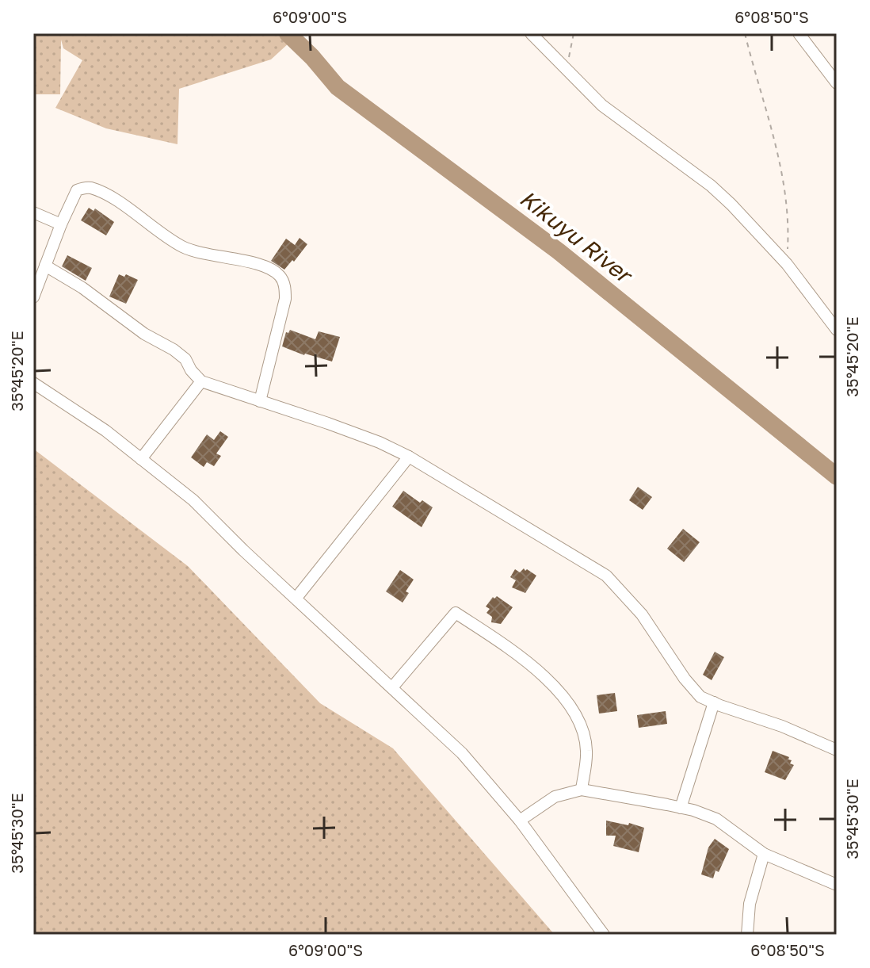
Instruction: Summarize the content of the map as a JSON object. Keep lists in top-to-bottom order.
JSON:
{
  "water": ["Kikuyu River"],
  "coordinates": [
    "6°09'00\"S",
    "6°08'50\"S",
    "35°45'20\"E",
    "35°45'30\"E"
  ]
}
